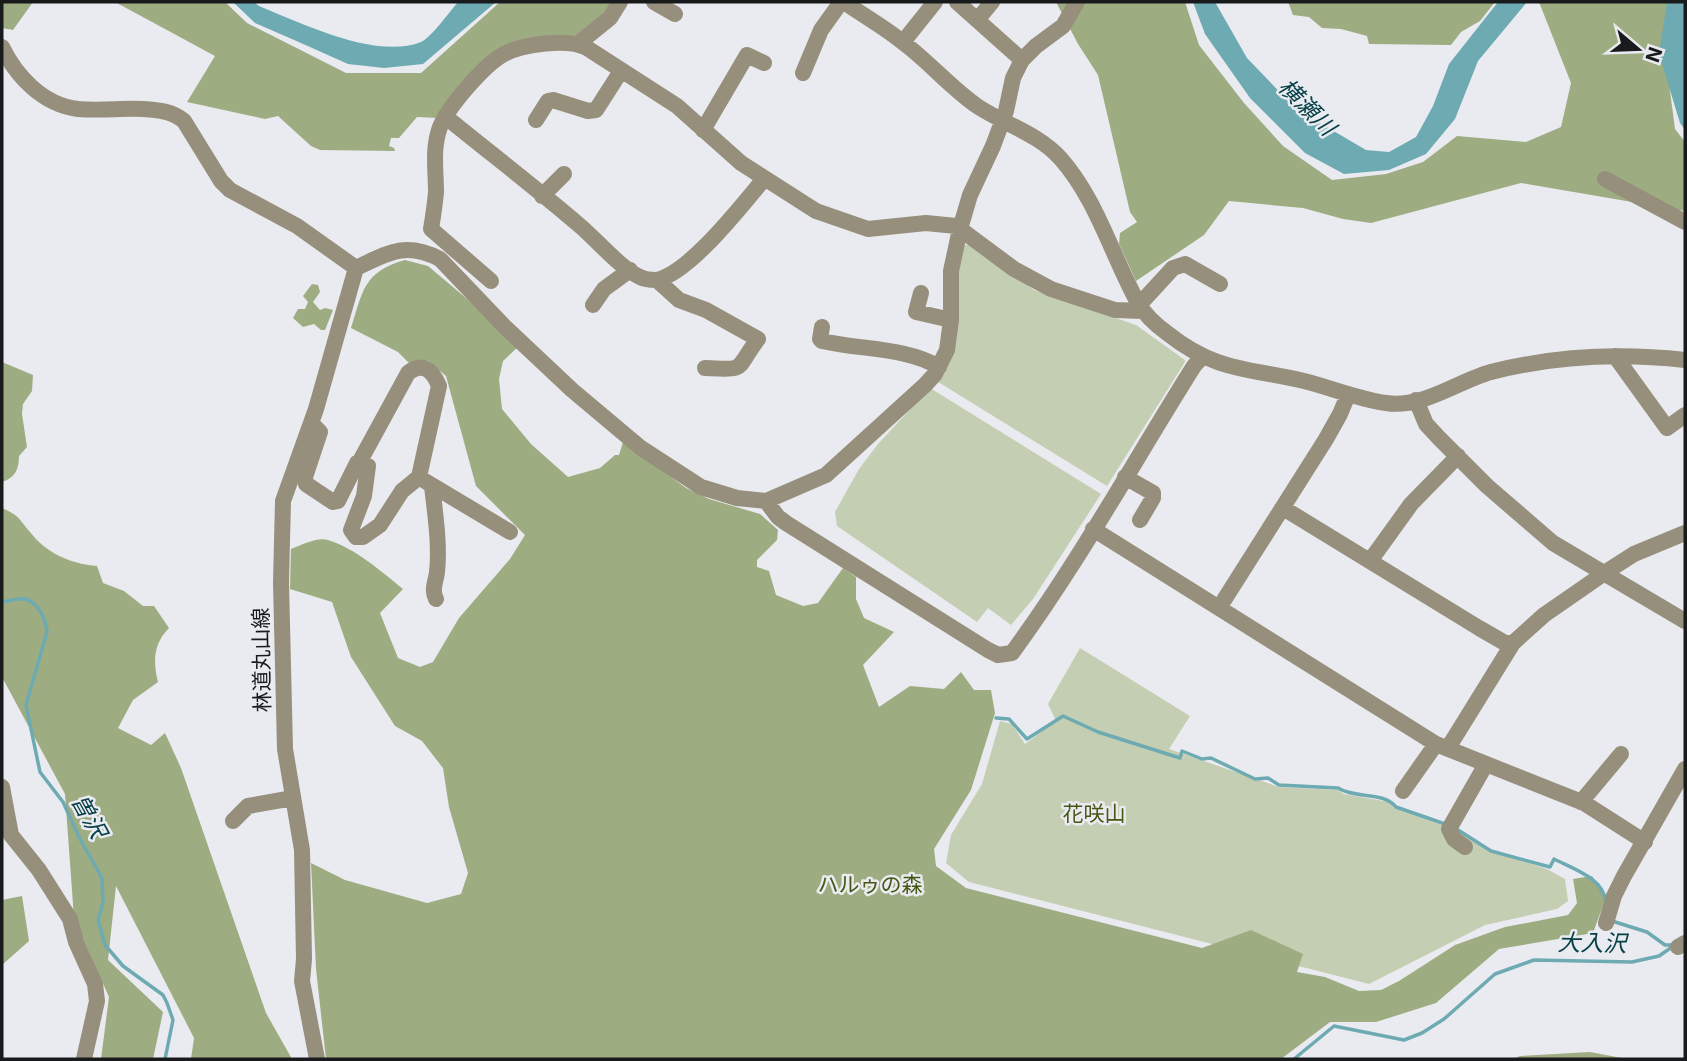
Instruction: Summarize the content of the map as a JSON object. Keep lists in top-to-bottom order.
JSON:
{
  "streets": {
    "street": ["林道丸山線"]
  },
  "water": ["横瀬川", "曽沢", "大入沢"],
  "parks": ["花咲山", "ハルゥの森"],
  "north": "right"
}
